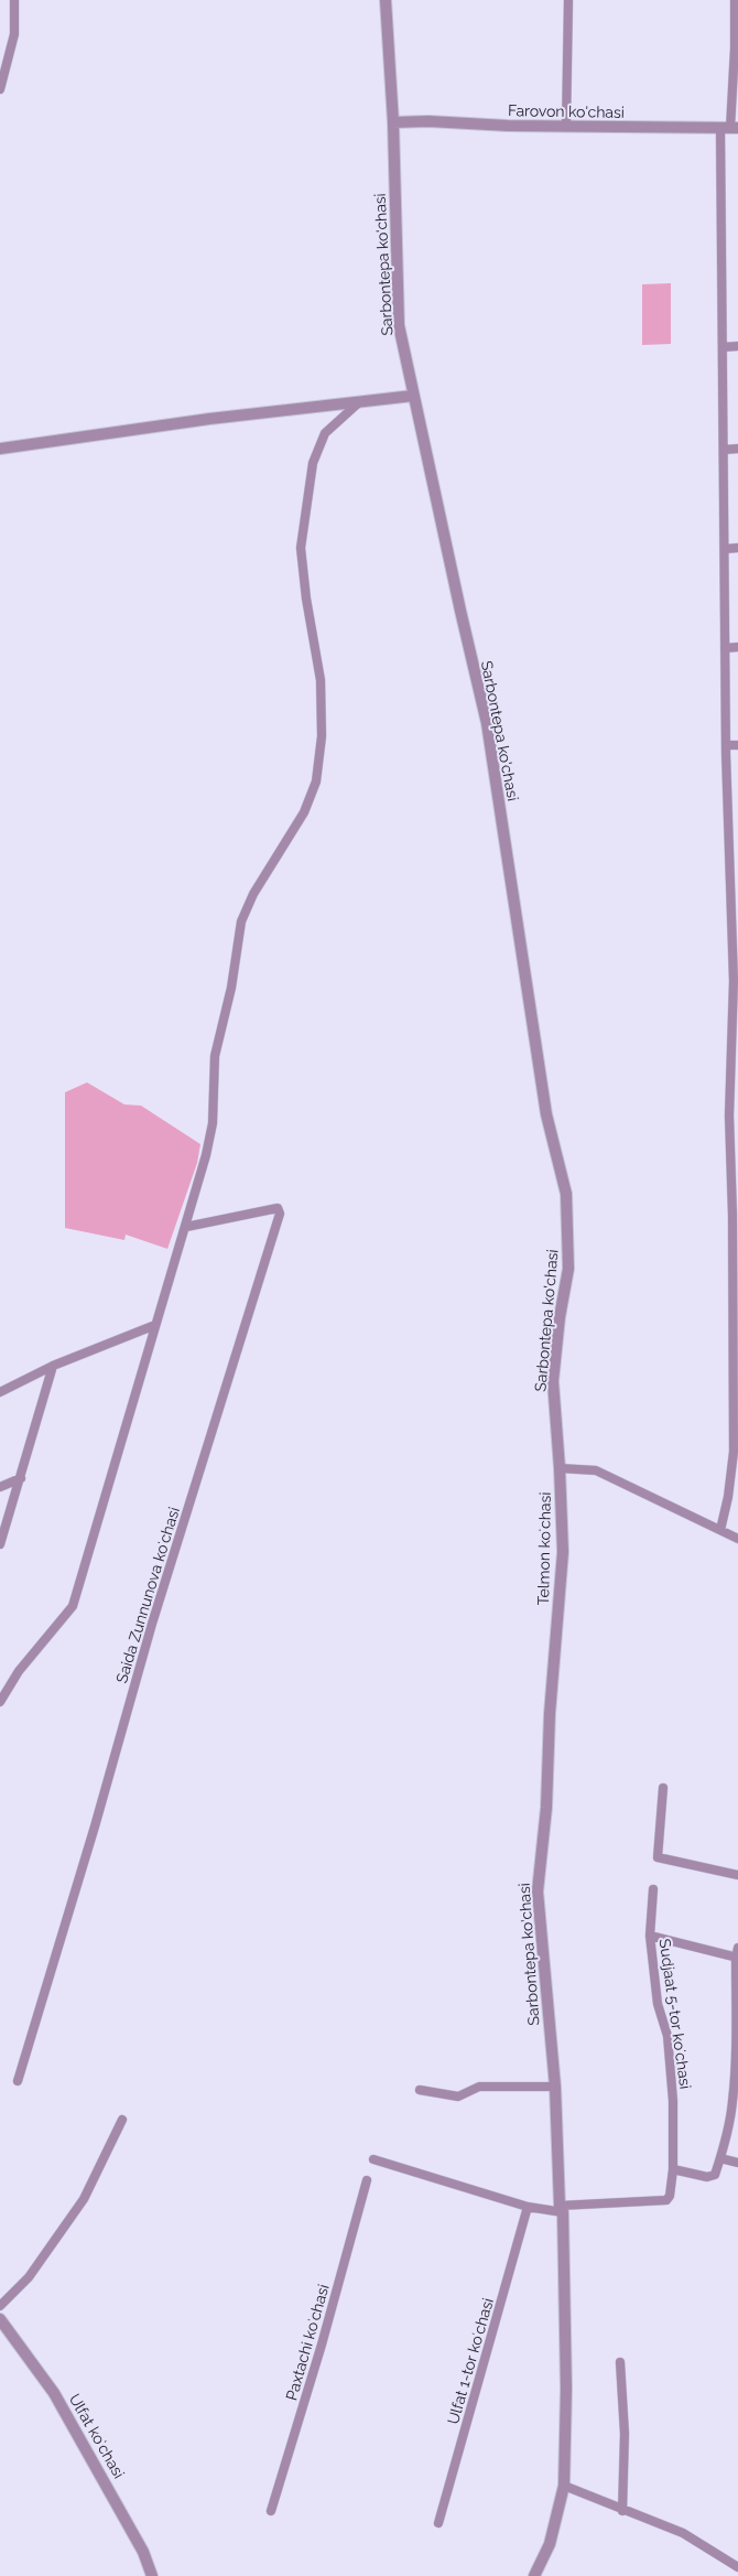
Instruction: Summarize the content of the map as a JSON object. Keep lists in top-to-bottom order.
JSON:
{
  "streets": {
    "street": [
      "Farovon ko'chasi",
      "Sarbontepa ko'chasi",
      "Telmon koʻchasi",
      "Saida Zunnunova koʻchasi",
      "Sudjaat 5-tor koʻchasi",
      "Paxtachi koʻchasi",
      "Ulfat 1-tor koʻchasi",
      "Ulfat koʻchasi"
    ]
  },
  "crossings": [
    ["Farovon ko'chasi", "Sarbontepa ko'chasi"],
    ["Sarbontepa ko'chasi", "Telmon koʻchasi"],
    ["Sarbontepa ko'chasi", "Sudjaat 5-tor koʻchasi"]
  ]
}
